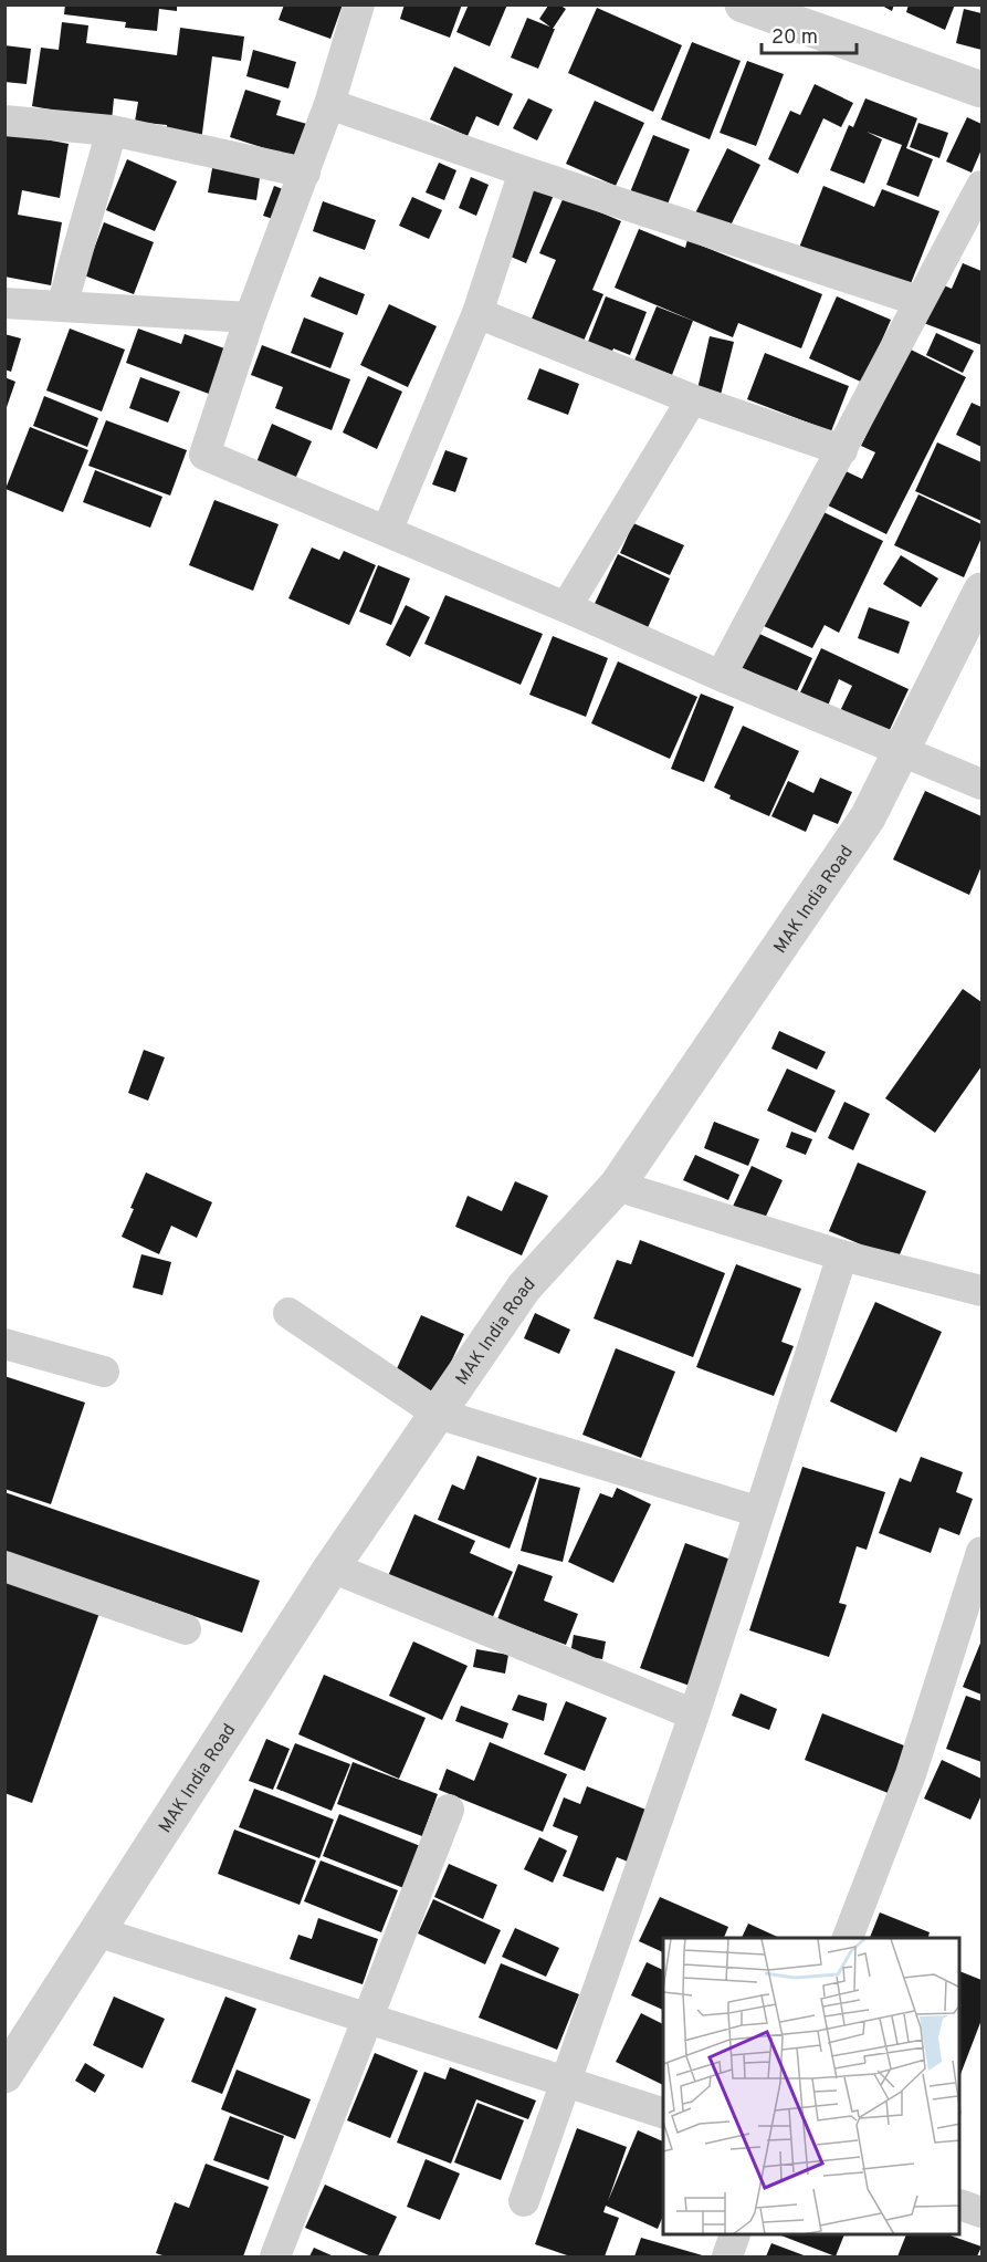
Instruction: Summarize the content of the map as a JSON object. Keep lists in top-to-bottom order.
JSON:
{
  "streets": {
    "street": ["MAK India Road"]
  },
  "scale_bar": "20 m"
}
